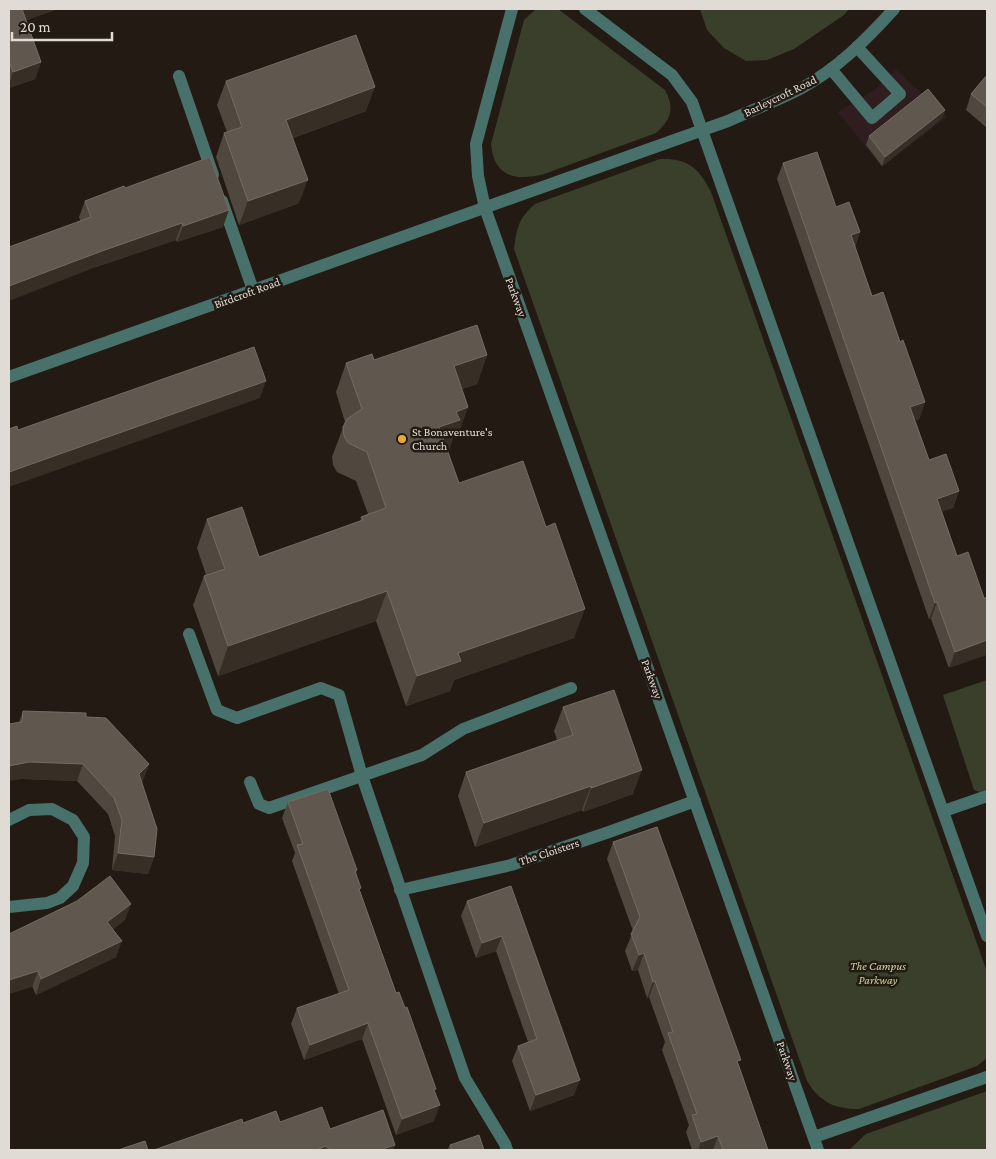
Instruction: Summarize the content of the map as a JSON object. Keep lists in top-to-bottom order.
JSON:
{
  "streets": {
    "street": [
      "Barleycroft Road",
      "Birdcroft Road",
      "Parkway",
      "The Cloisters"
    ]
  },
  "crossings": [
    ["Birdcroft Road", "Parkway"],
    ["Parkway", "The Cloisters"]
  ],
  "parks": ["The Campus Parkway"],
  "places": ["St Bonaventure's Church"],
  "scale_bar": "20 m"
}
